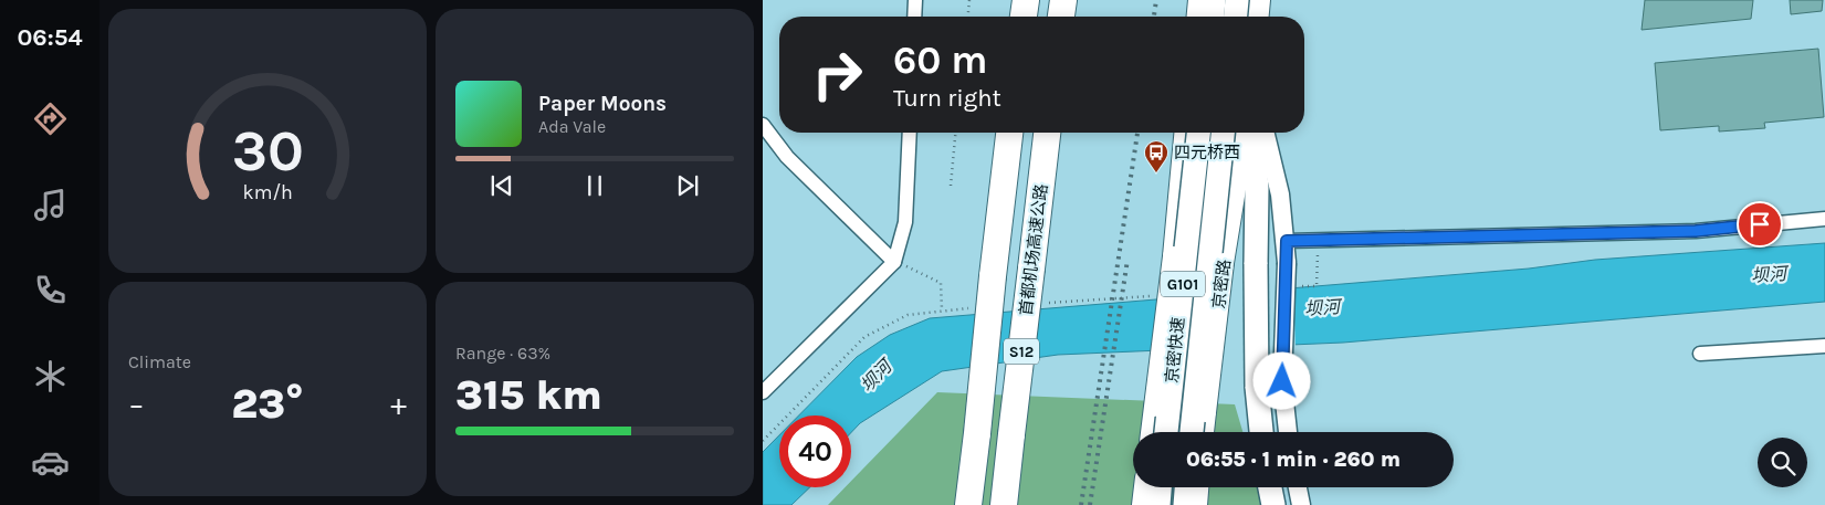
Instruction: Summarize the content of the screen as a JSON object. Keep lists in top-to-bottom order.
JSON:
{
  "streets": {
    "highway": [
      "首都机场高速公路",
      "G101",
      "京密快速",
      "S12"
    ],
    "main road": ["京密路"]
  },
  "water": ["坝河"],
  "places": {
    "bus stop": ["四元桥西"]
  },
  "page": {
    "tabs": "06:54",
    "turn": ["60 m", "Turn right"],
    "song": ["Paper Moons", "Ada Vale"],
    "tile": [
      "Climate",
      ["Range · 63%", "315 km"]
    ],
    "heat": ["−", "23°", "+"],
    "limit": "40",
    "trip": "06:55 · 1 min · 260 m",
    "gauge": ["30", "km/h"]
  }
}
